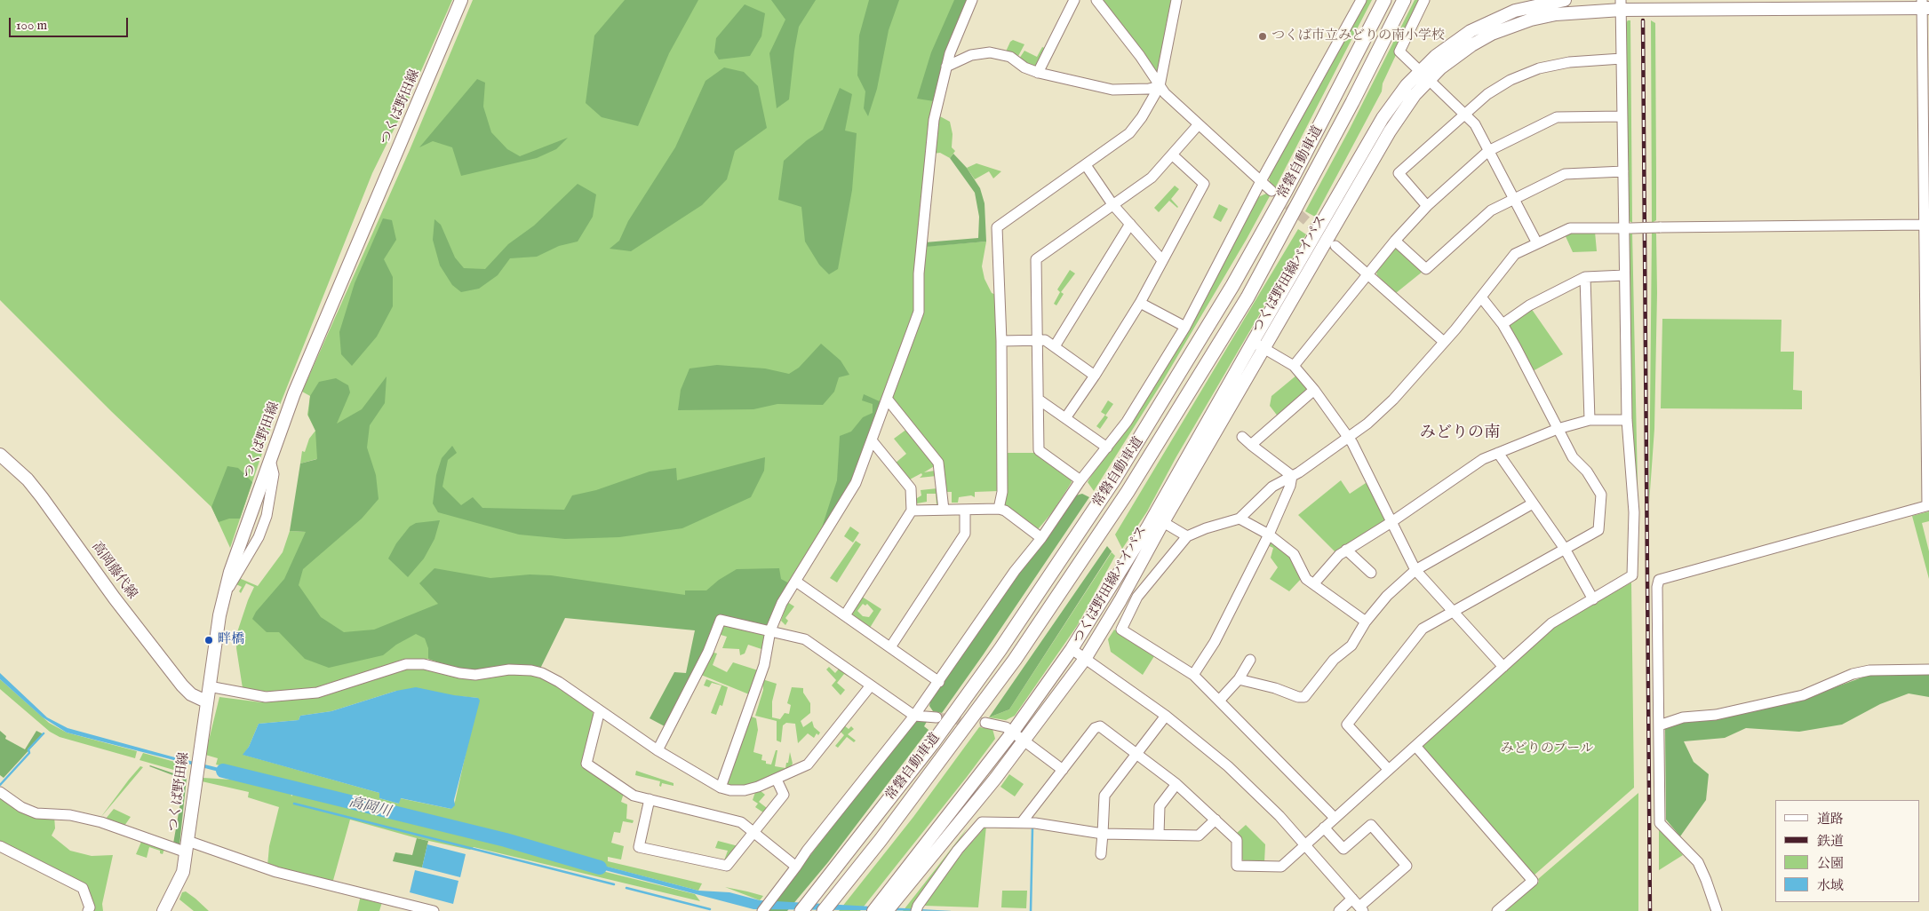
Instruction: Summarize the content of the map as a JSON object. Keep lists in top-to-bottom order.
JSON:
{
  "streets": {
    "highway": ["常磐自動車道"],
    "main road": ["つくば野田線", "つくば野田線バイパス", "高岡藤代線"]
  },
  "crossings": [
    ["つくば野田線", "高岡藤代線"]
  ],
  "districts": ["みどりの南"],
  "water": ["高岡川"],
  "parks": ["みどりのプール"],
  "places": ["つくば市立みどりの南小学校", "畔橋"],
  "legend": [
    "道路",
    "鉄道",
    "公園",
    "水域"
  ],
  "scale_bar": "100 m"
}
